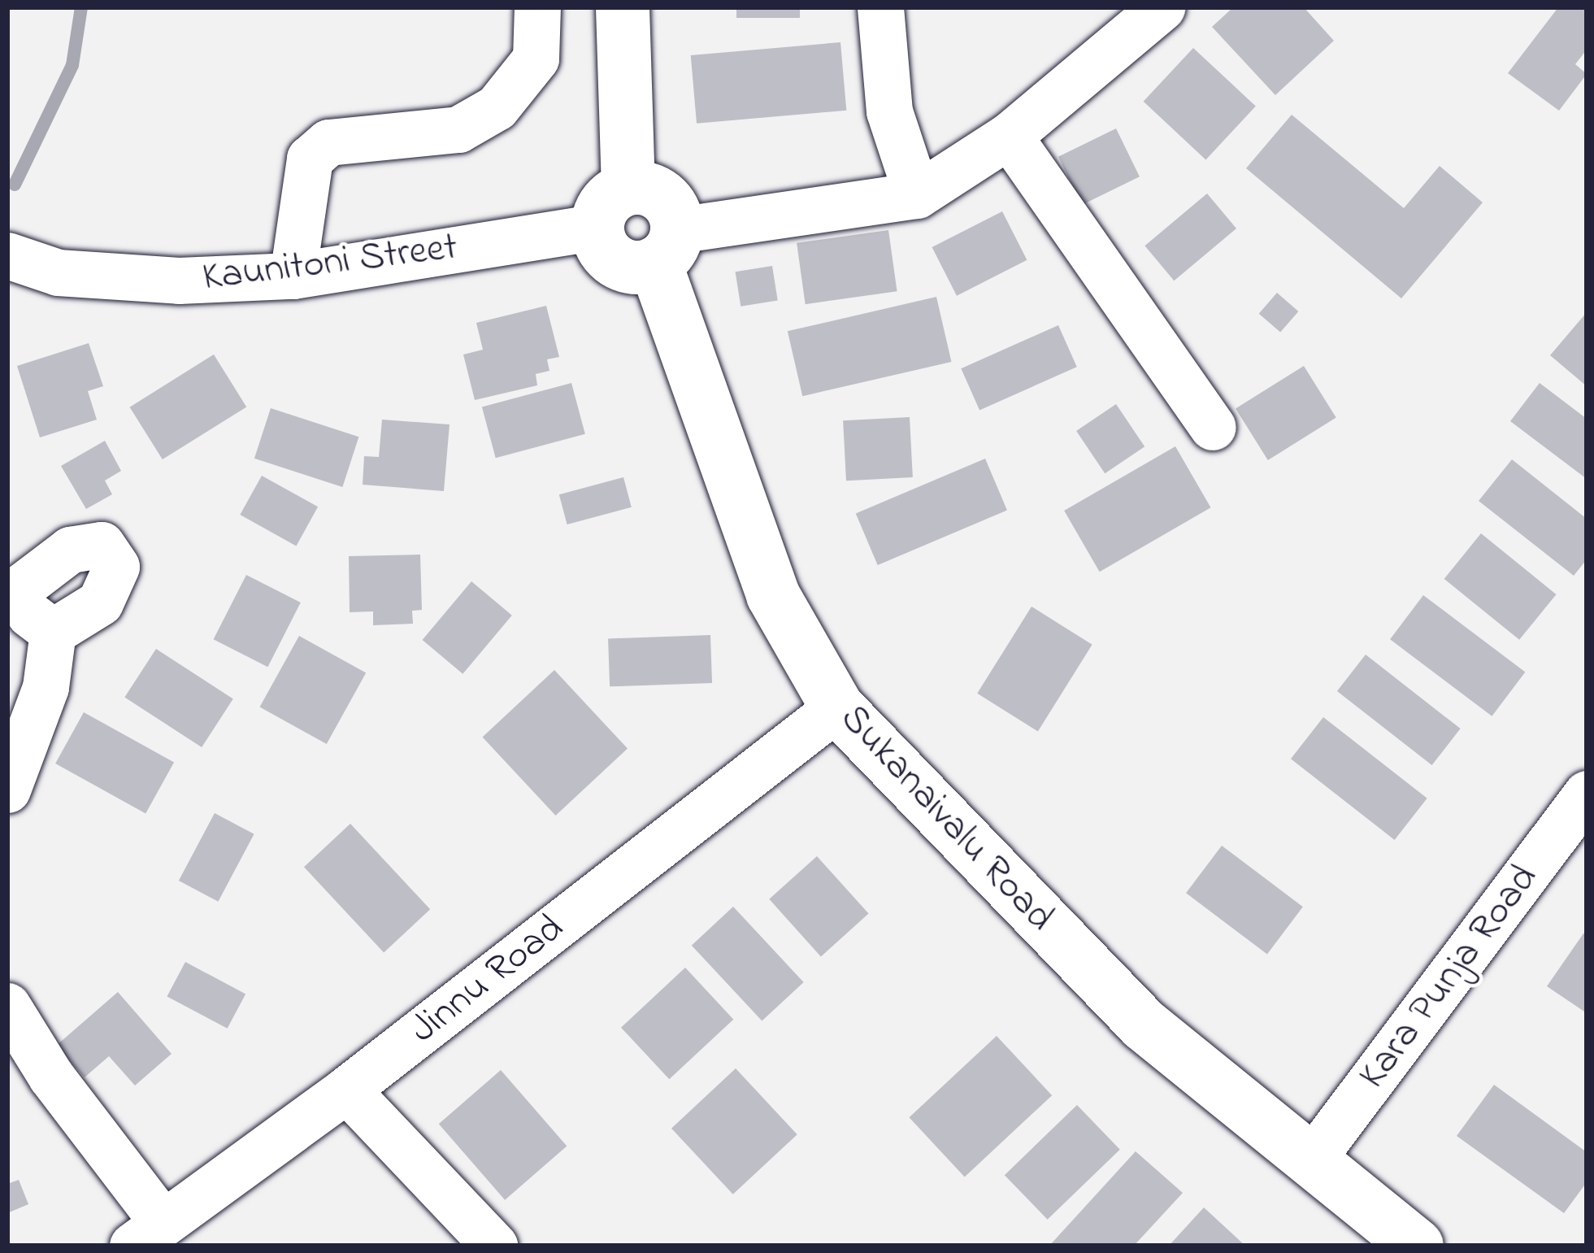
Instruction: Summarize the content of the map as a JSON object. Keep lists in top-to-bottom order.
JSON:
{
  "streets": {
    "main road": ["Sukanaivalu Road"],
    "street": ["Kaunitoni Street", "Kara Punja Road", "Jinnu Road"]
  },
  "crossings": [
    ["Kaunitoni Street", "Sukanaivalu Road"],
    ["Sukanaivalu Road", "Kara Punja Road"],
    ["Sukanaivalu Road", "Jinnu Road"]
  ]
}
